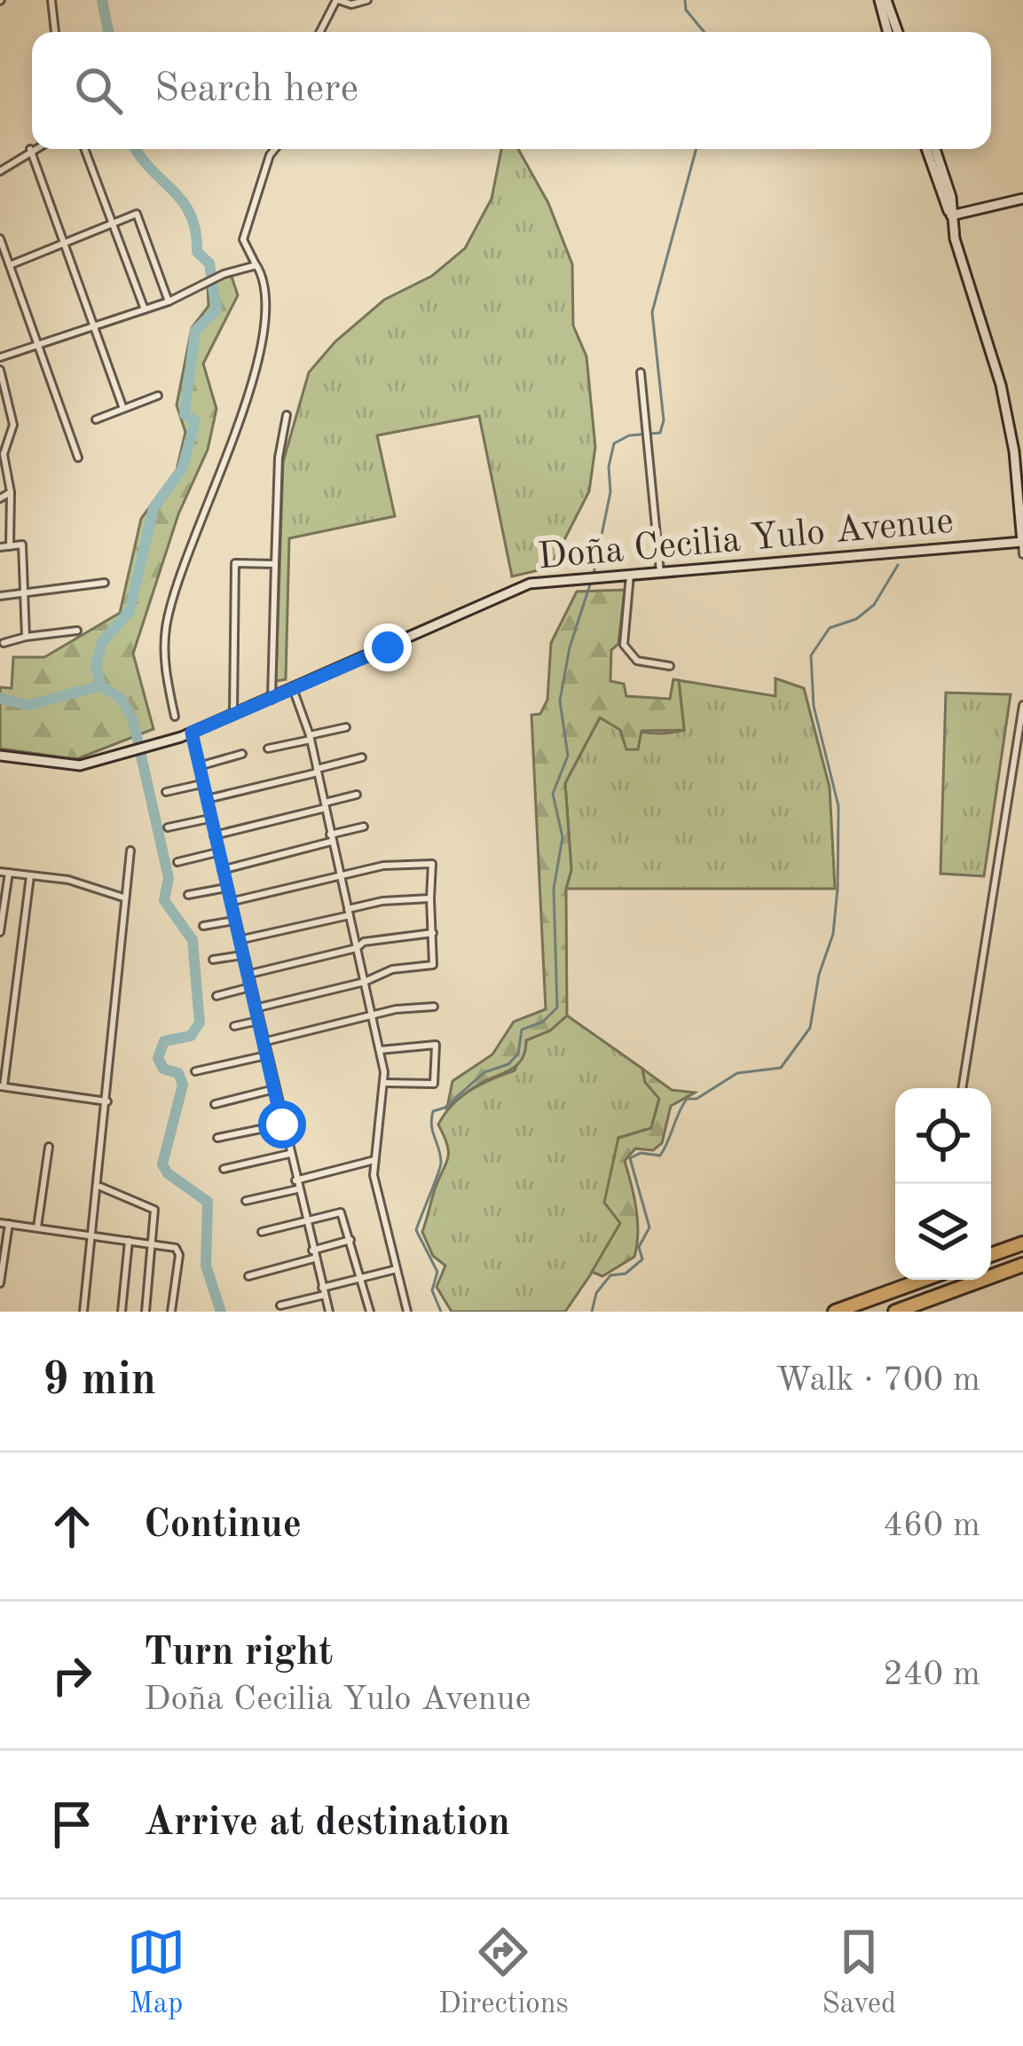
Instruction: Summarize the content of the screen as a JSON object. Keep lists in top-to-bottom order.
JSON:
{
  "streets": {
    "main road": ["Doña Cecilia Yulo Avenue"]
  },
  "page": {
    "search": "Search here",
    "heading": ["9 min", "Walk · 700 m"],
    "list": [
      ["Continue", "460 m"],
      ["Turn right", "Doña Cecilia Yulo Avenue", "240 m"],
      "Arrive at destination"
    ],
    "nav": ["Map", "Directions", "Saved"]
  }
}
